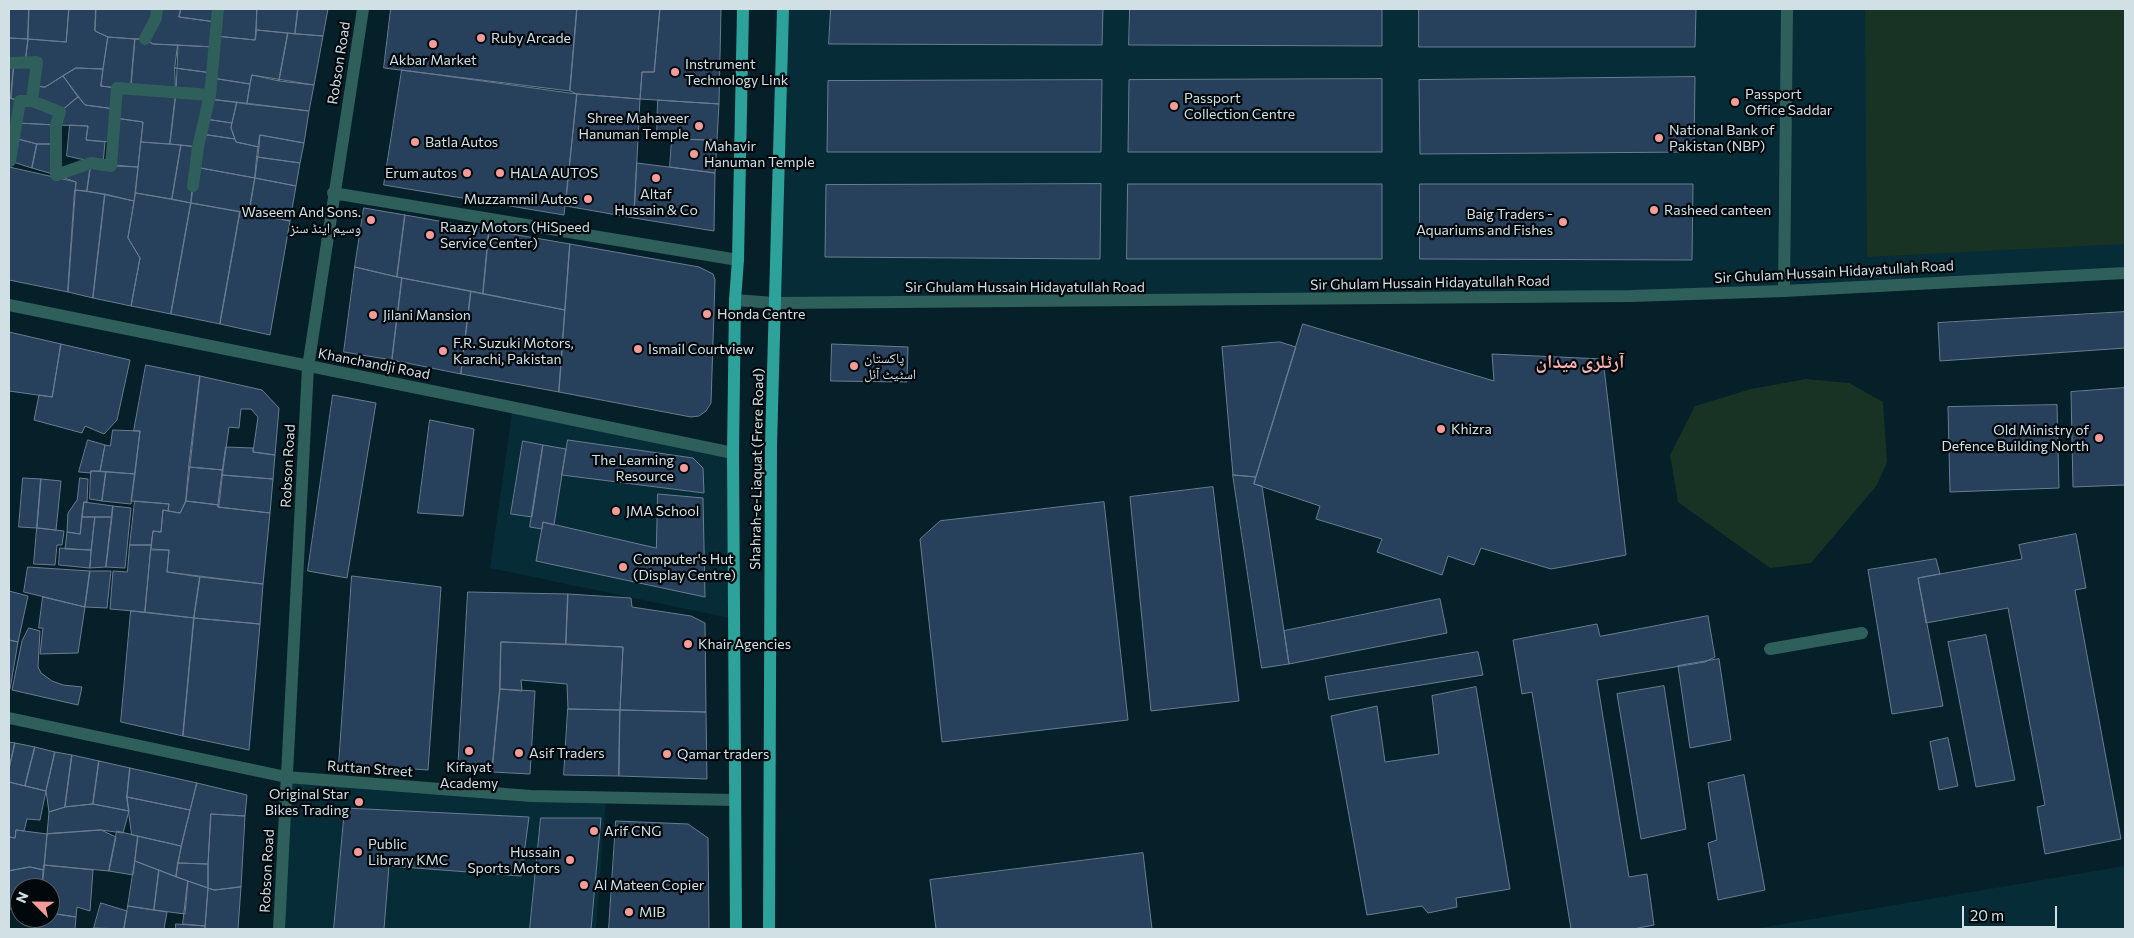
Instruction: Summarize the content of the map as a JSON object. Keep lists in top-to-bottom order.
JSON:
{
  "streets": {
    "main road": ["Shahrah-e-Liaquat (Frere Road)"],
    "street": [
      "Robson Road",
      "Sir Ghulam Hussain Hidayatullah Road",
      "Khanchandji Road",
      "Ruttan Street"
    ]
  },
  "crossings": [
    ["Robson Road", "Khanchandji Road"],
    ["Robson Road", "Ruttan Street"],
    ["Sir Ghulam Hussain Hidayatullah Road", "Shahrah-e-Liaquat (Frere Road)"],
    ["Khanchandji Road", "Shahrah-e-Liaquat (Frere Road)"],
    ["Shahrah-e-Liaquat (Frere Road)", "Ruttan Street"]
  ],
  "districts": ["آرٹلری میدان"],
  "places": [
    "Ruby Arcade",
    "Akbar Market",
    "Instrument Technology Link",
    "Passport Office Saddar",
    "Passport Collection Centre",
    "Shree Mahaveer Hanuman Temple",
    "National Bank of Pakistan (NBP)",
    "Batla Autos",
    "Mahavir Hanuman Temple",
    "Erum autos",
    "HALA AUTOS",
    "Altaf Hussain & Co",
    "Muzzammil Autos",
    "Rasheed canteen",
    "Waseem And Sons. وسیم اینڈ سنز",
    "Baig Traders - Aquariums and Fishes",
    "Raazy Motors (HiSpeed Service Center)",
    "Honda Centre",
    "Jilani Mansion",
    "Ismail Courtview",
    "F.R. Suzuki Motors, Karachi, Pakistan",
    "پاکستان اسٹیٹ آئل",
    "Khizra",
    "Old Ministry of Defence Building North",
    "The Learning Resource",
    "JMA School",
    "Computer's Hut (Display Centre)",
    "Khair Agencies",
    "Kifayat Academy",
    "Asif Traders",
    "Qamar traders",
    "Original Star Bikes Trading",
    "Arif CNG",
    "Public Library KMC",
    "Hussain Sports Motors",
    "Al Mateen Copier",
    "MIB"
  ],
  "scale_bar": "20 m",
  "north": "top left"
}
